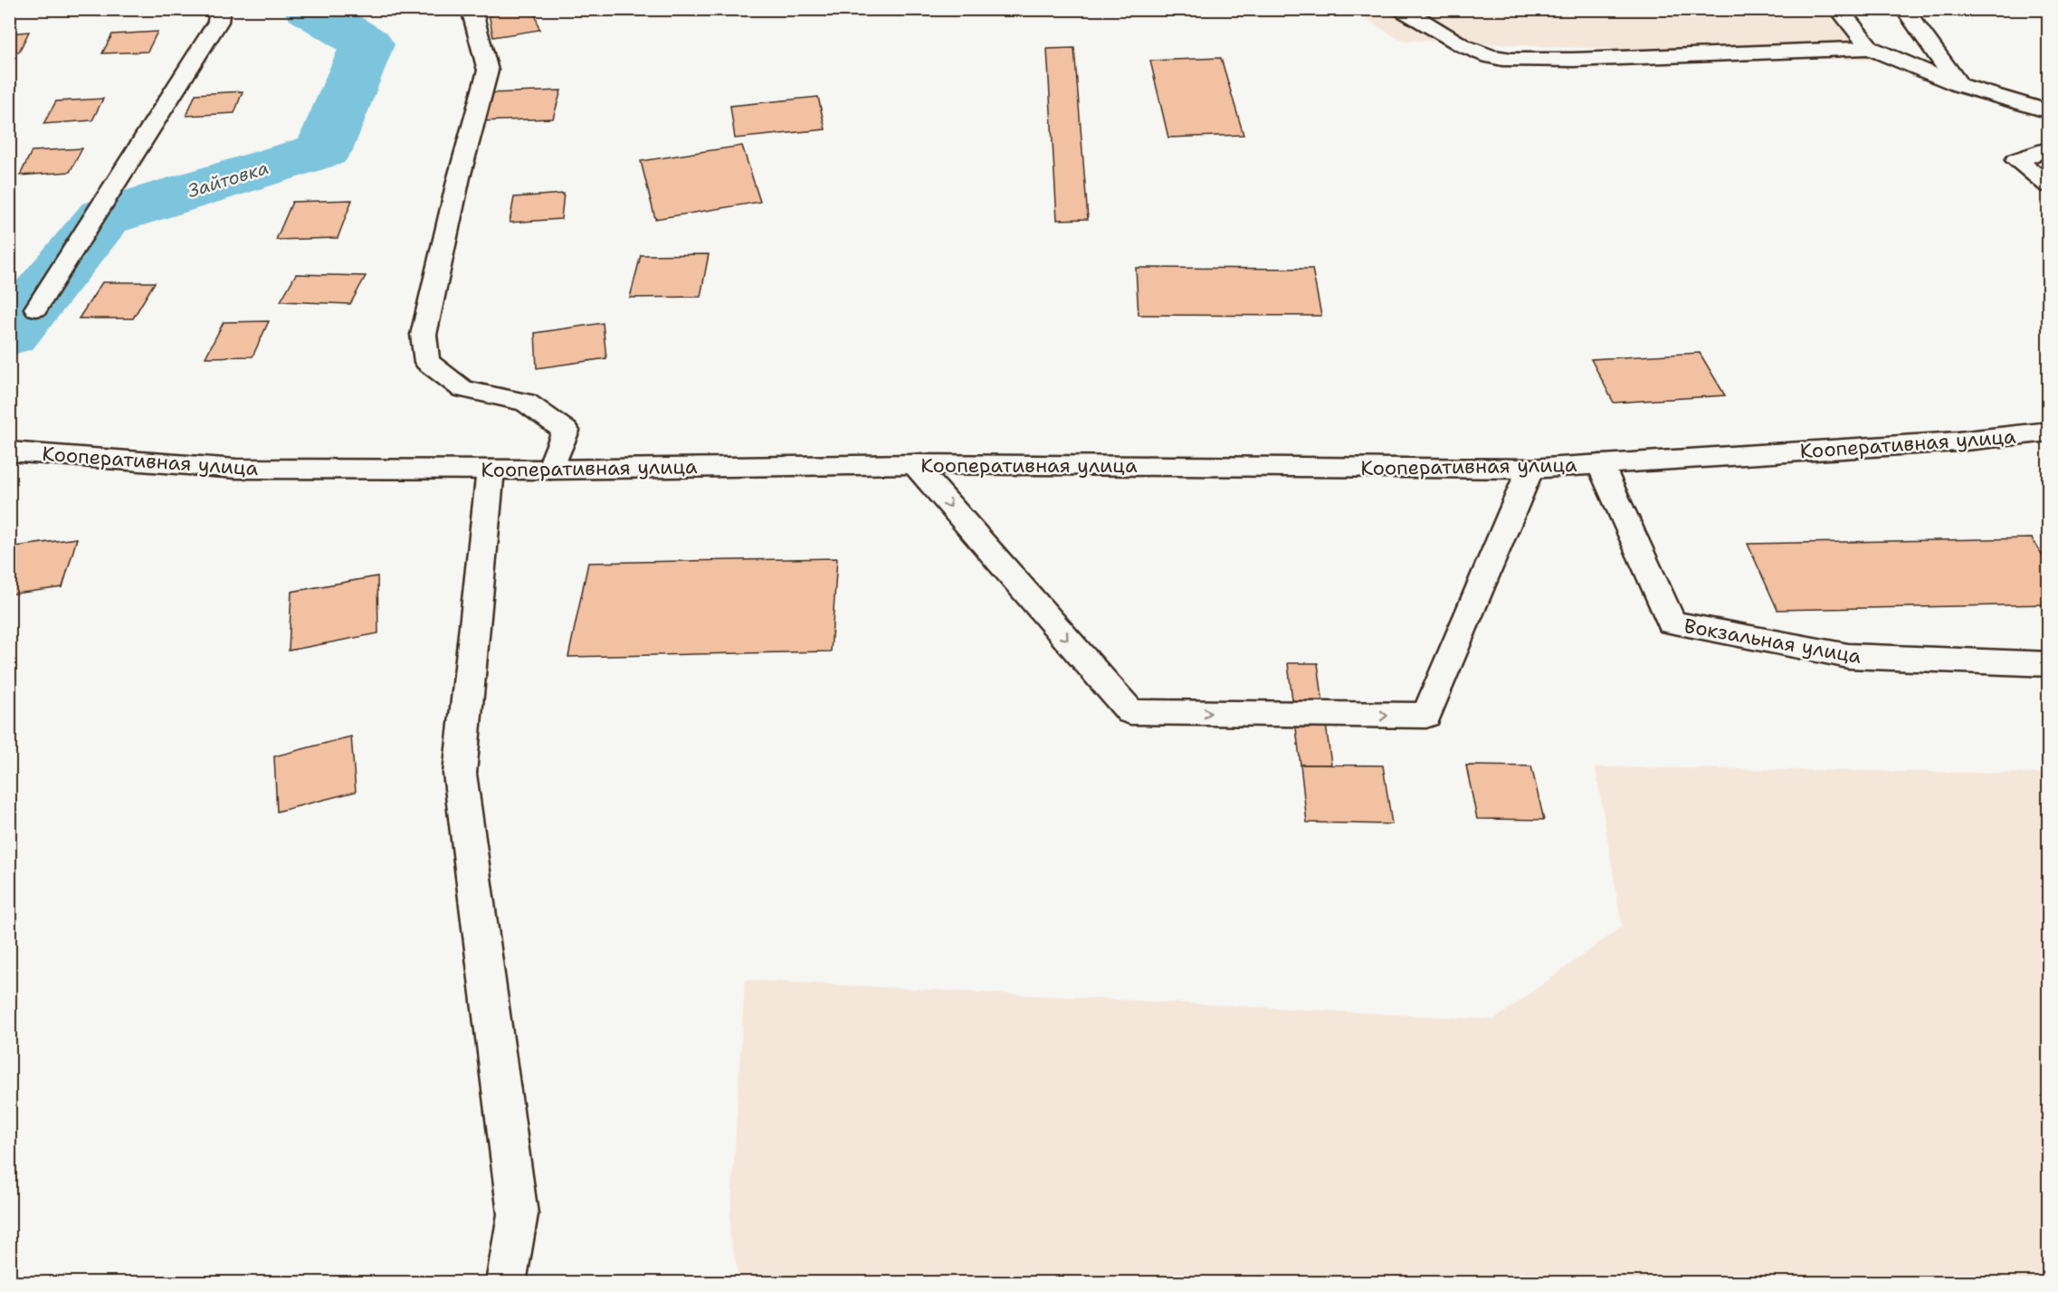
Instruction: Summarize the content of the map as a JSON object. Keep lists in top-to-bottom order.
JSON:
{
  "streets": {
    "street": ["Кооперативная улица", "Вокзальная улица"]
  },
  "crossings": [
    ["Кооперативная улица", "Вокзальная улица"]
  ],
  "water": ["Зайтовка"]
}
